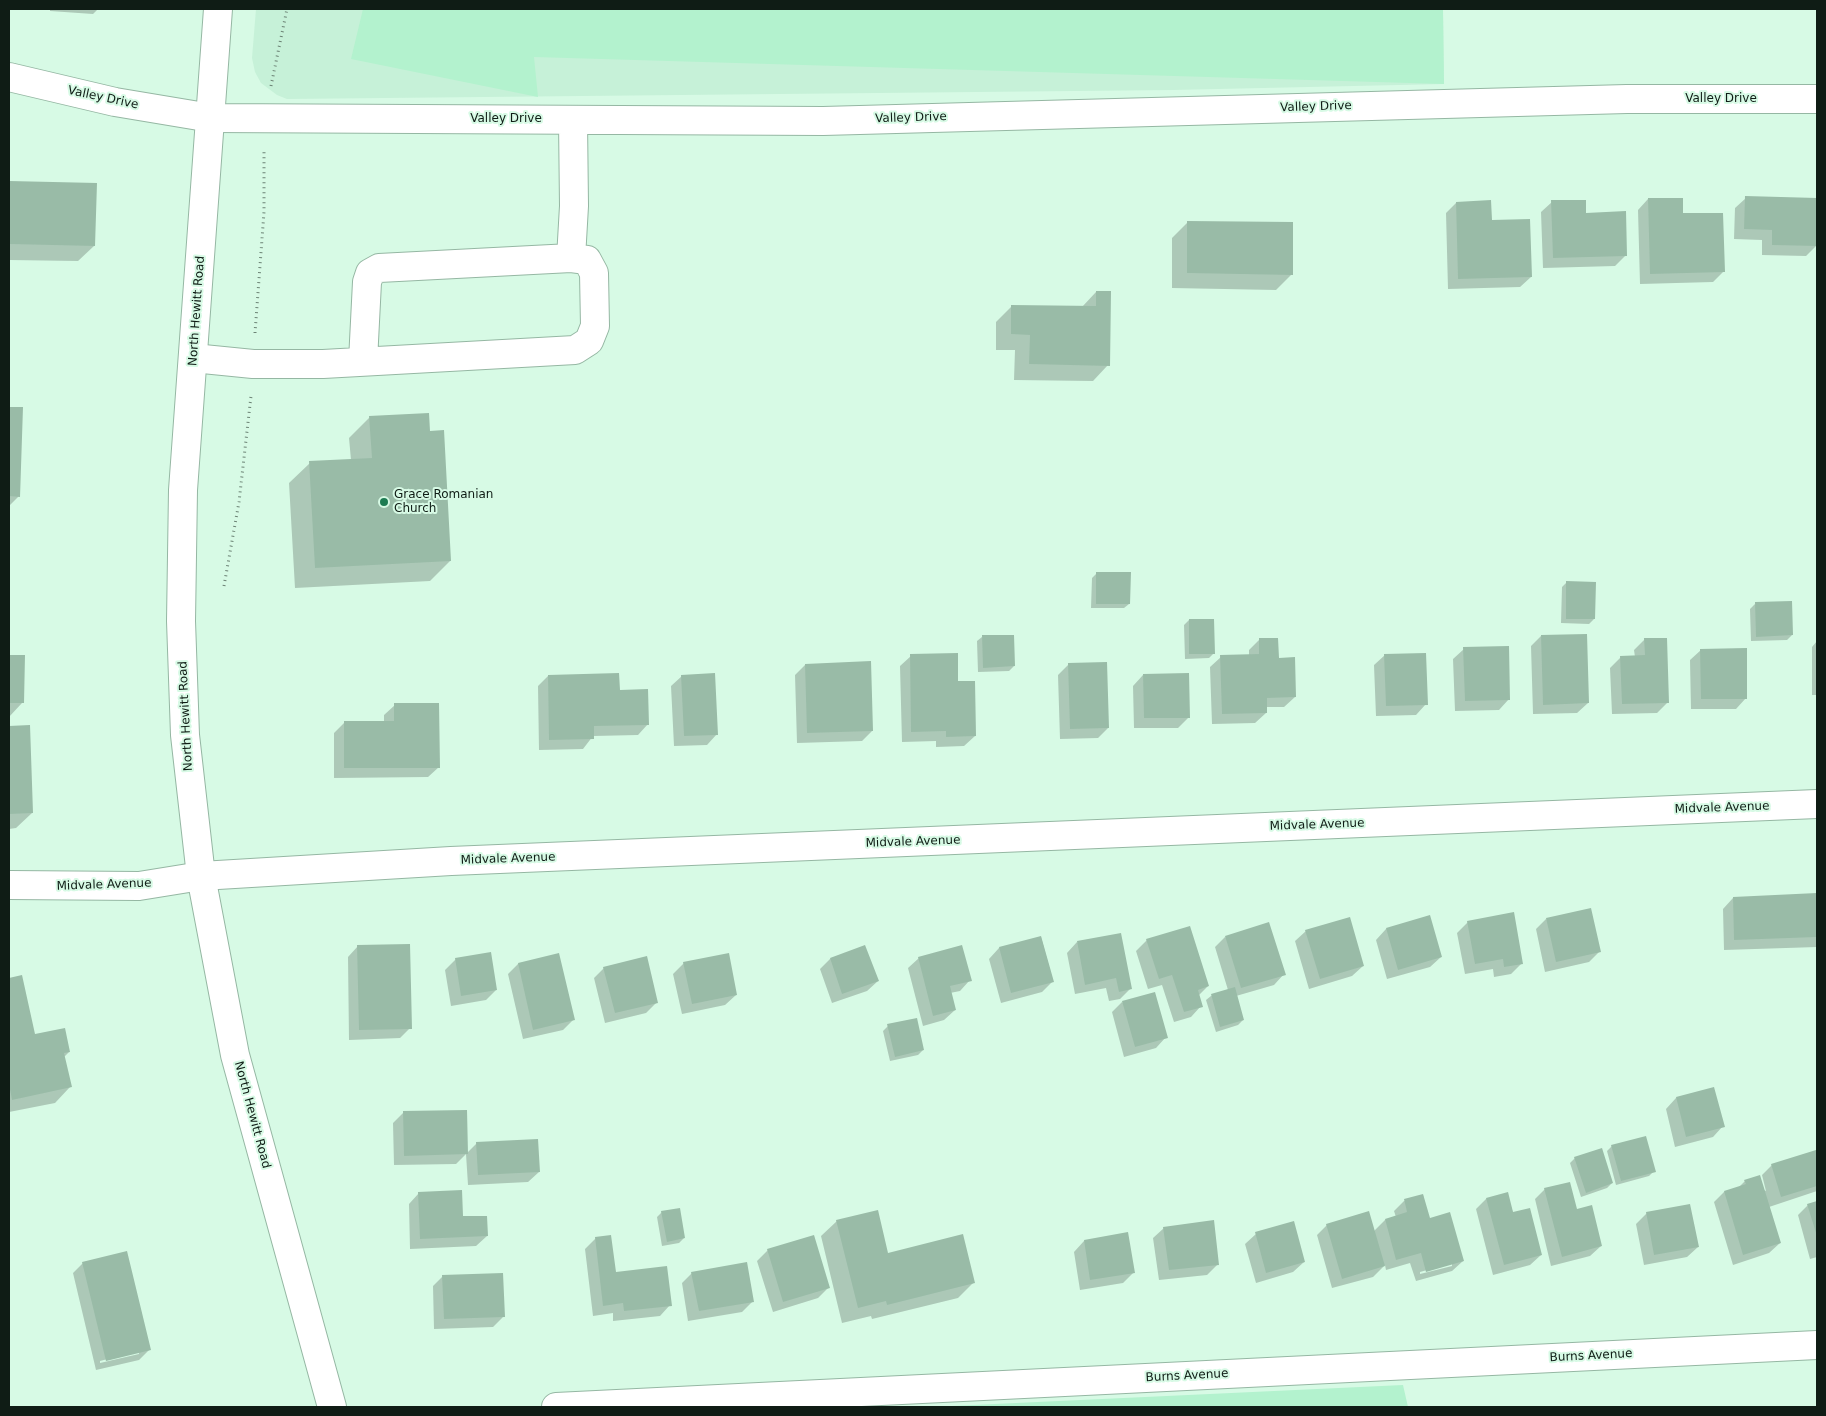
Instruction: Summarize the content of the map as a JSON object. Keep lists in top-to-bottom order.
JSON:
{
  "streets": {
    "street": [
      "Valley Drive",
      "North Hewitt Road",
      "Midvale Avenue",
      "Burns Avenue"
    ]
  },
  "crossings": [
    ["Valley Drive", "North Hewitt Road"],
    ["North Hewitt Road", "Midvale Avenue"]
  ],
  "places": ["Grace Romanian Church"]
}
